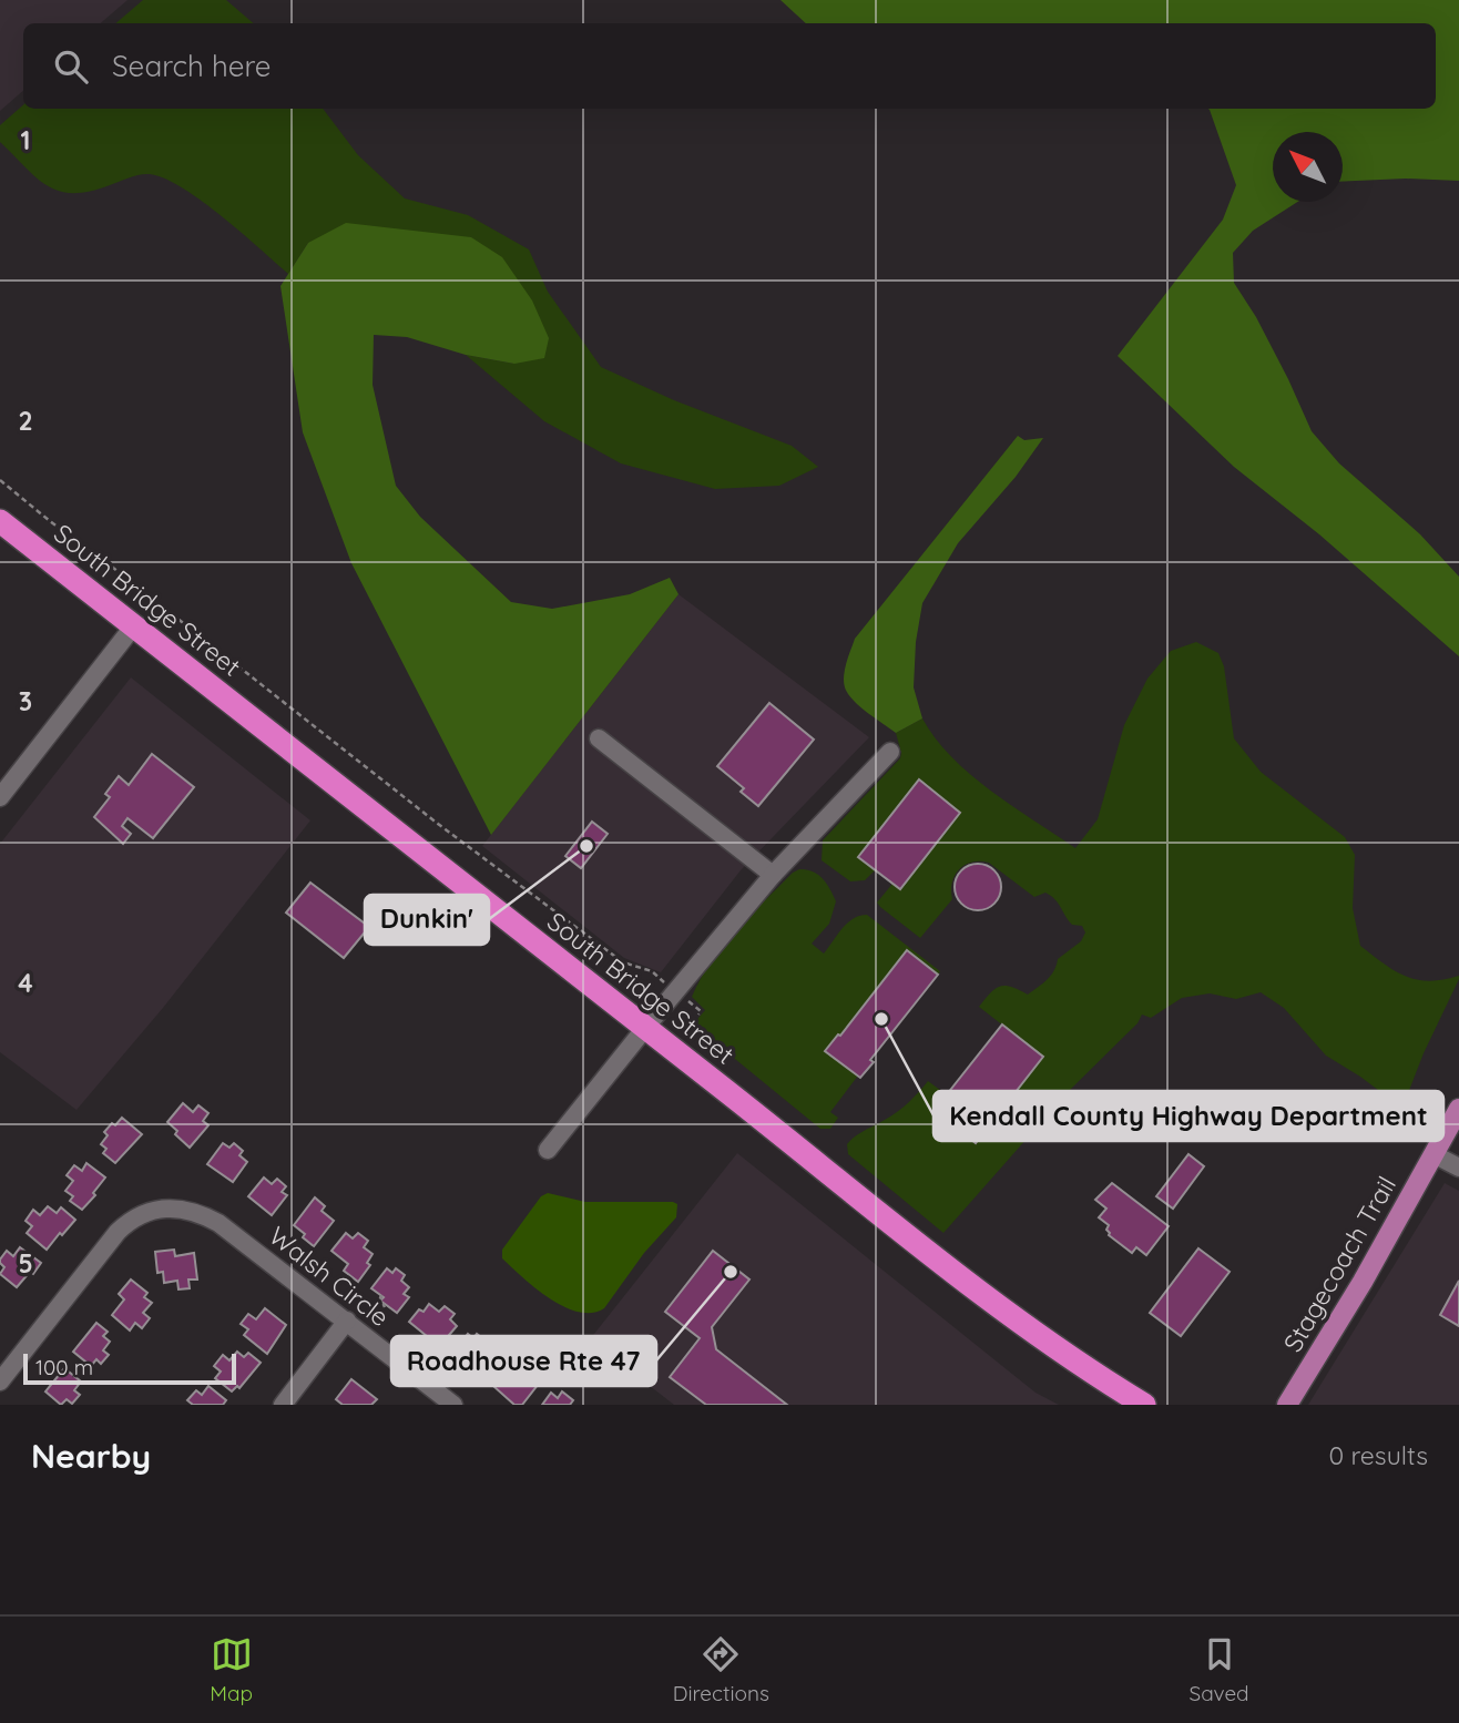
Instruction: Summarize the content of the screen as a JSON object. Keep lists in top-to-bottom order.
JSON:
{
  "streets": {
    "highway": ["South Bridge Street"],
    "main road": ["Stagecoach Trail"],
    "street": ["Walsh Circle"]
  },
  "places": ["Dunkin'", "Kendall County Highway Department", "Roadhouse Rte 47"],
  "scale_bar": "100 m",
  "north": "top left",
  "page": {
    "search": "Search here",
    "scale": "100 m",
    "heading": ["Nearby", "0 results"],
    "nav": ["Map", "Directions", "Saved"]
  },
  "grid": {
    "rows": [
      "1",
      "2",
      "3",
      "4",
      "5"
    ]
  }
}
